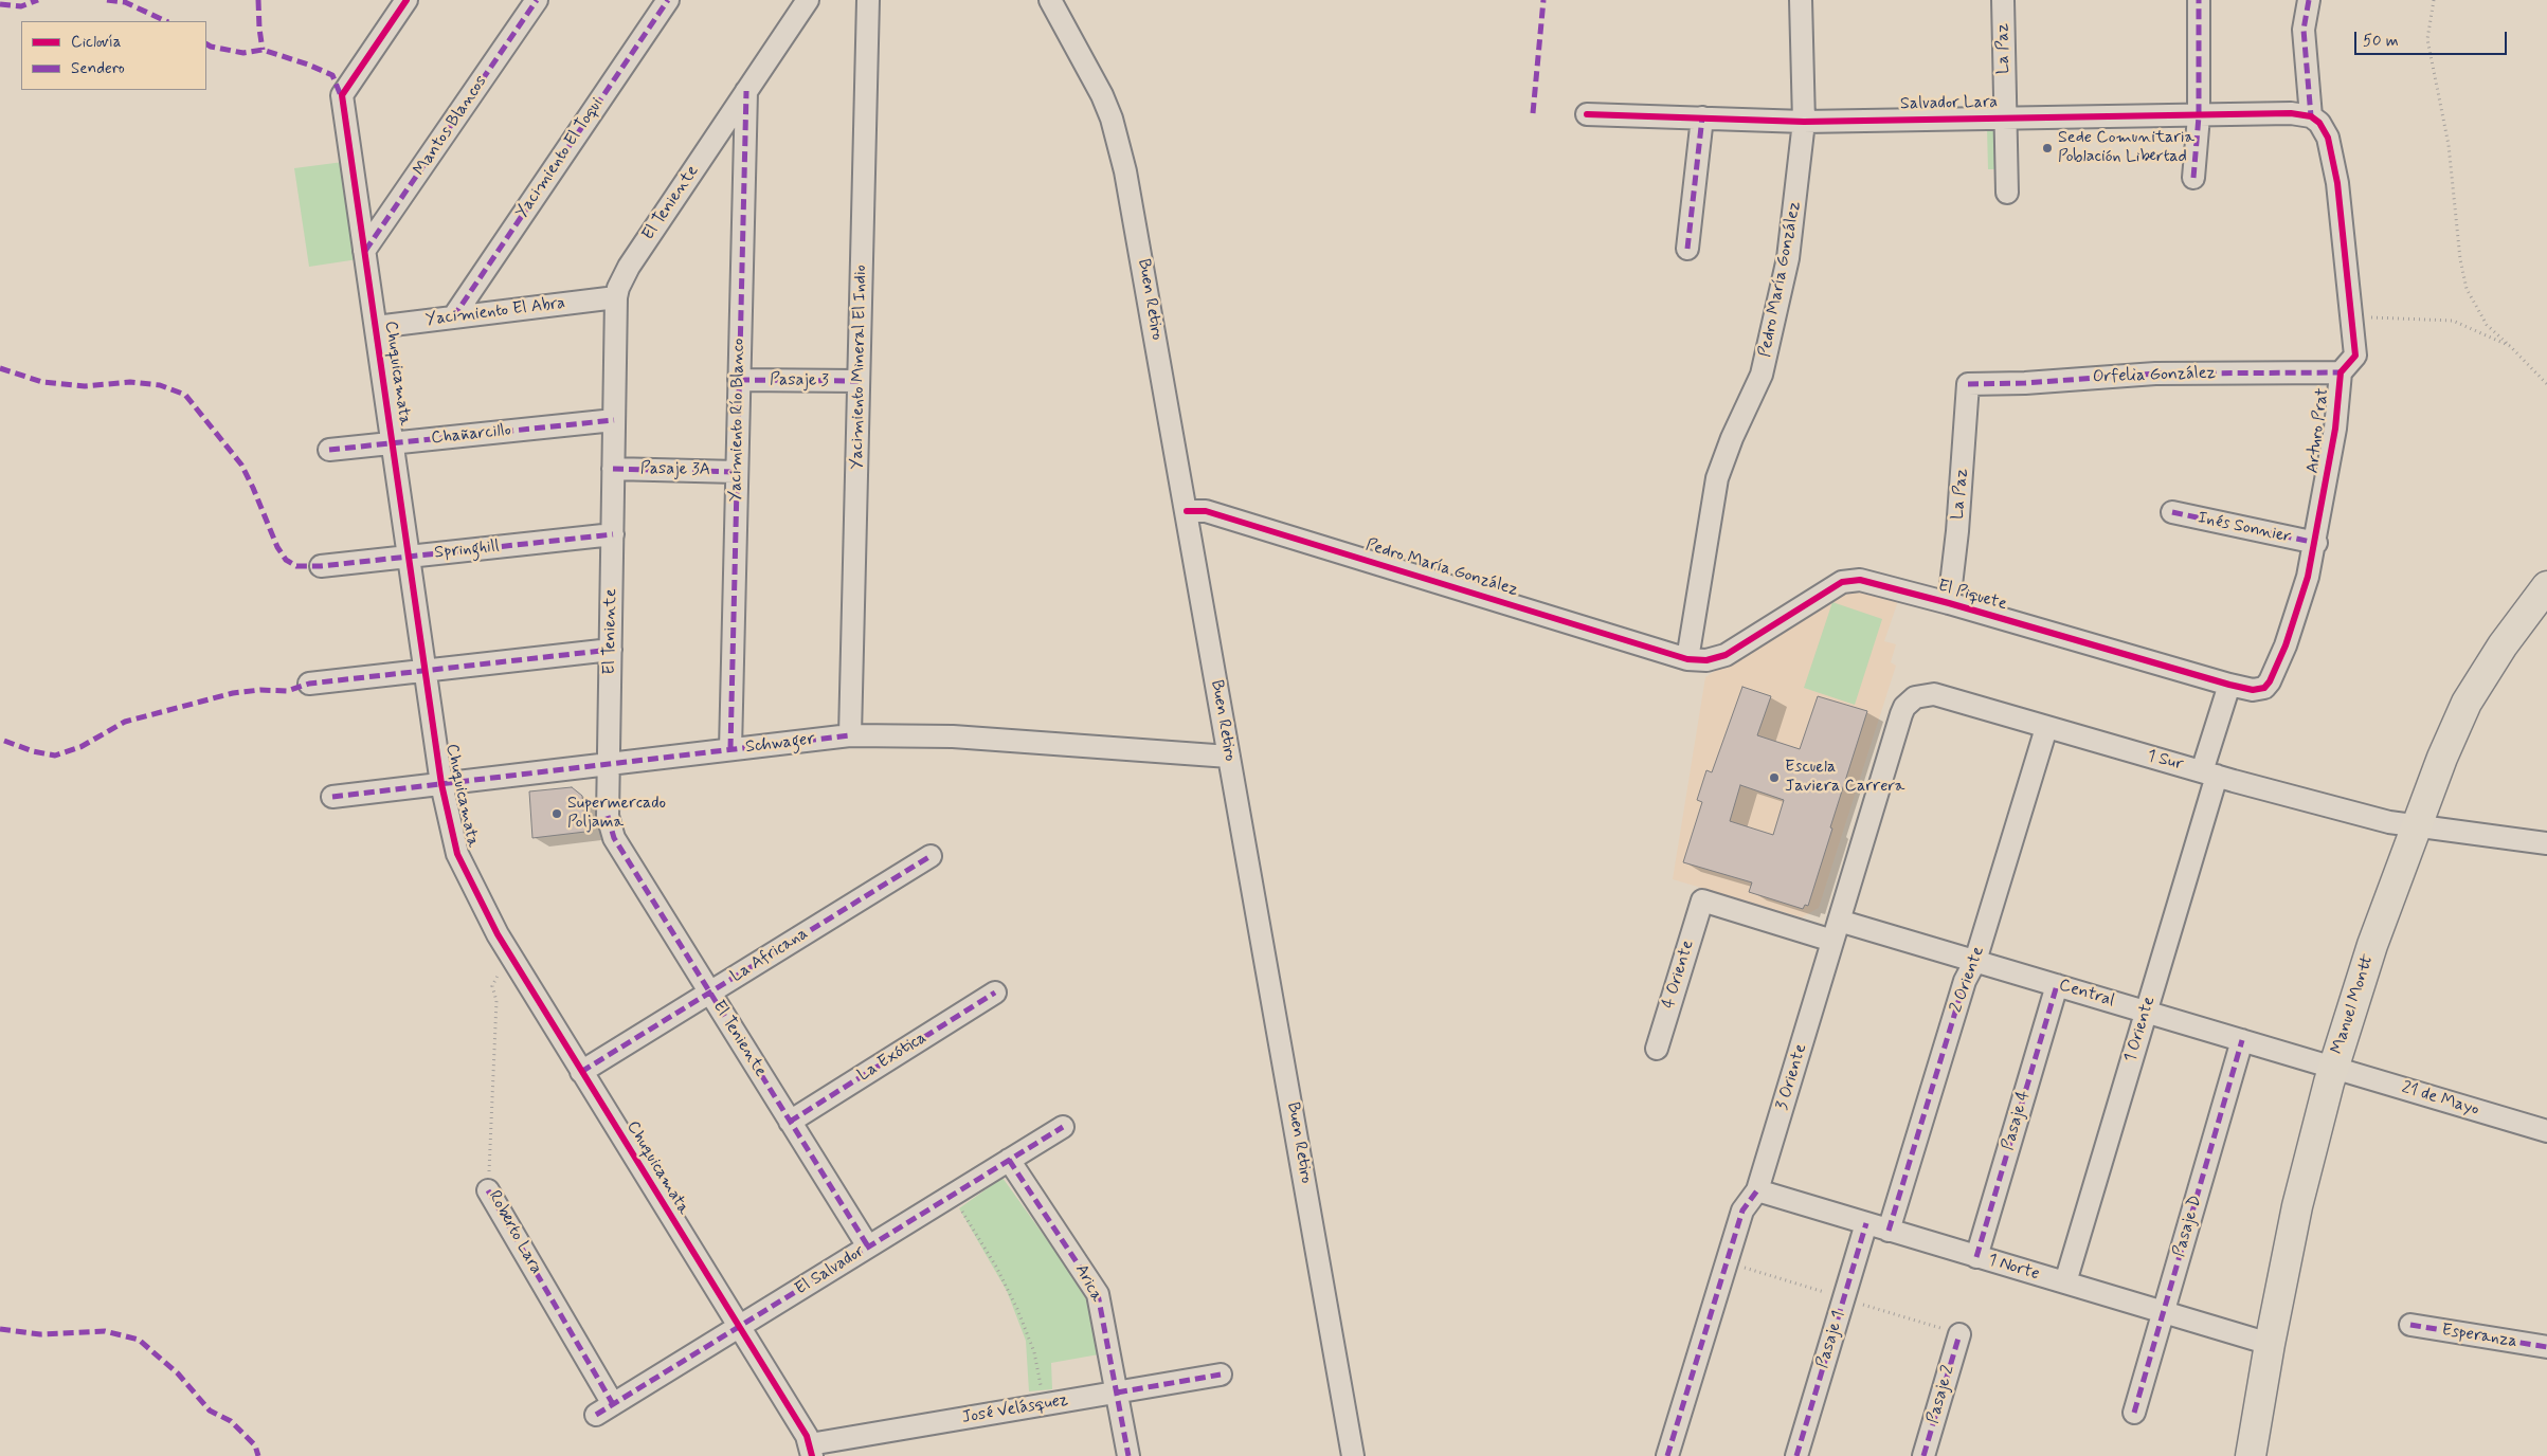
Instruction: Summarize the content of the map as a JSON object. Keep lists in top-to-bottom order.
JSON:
{
  "streets": {
    "main road": ["Manuel Montt"],
    "street": [
      "La Paz",
      "Salvador Lara",
      "Mantos Blancos",
      "Yacimiento El Toqui",
      "El Teniente",
      "Pedro María González",
      "Buen Retiro",
      "Yacimiento El Abra",
      "Yacimiento Mineral El Indio",
      "Chuquicamata",
      "Orfelia González",
      "Pasaje 3",
      "Yacimiento Río Blanco",
      "Arturo Prat",
      "Chañarcillo",
      "Pasaje 3A",
      "Inés Sonnier",
      "Springhill",
      "El Piquete",
      "Schwager",
      "1 Sur",
      "La Africana",
      "4 Oriente",
      "2 Oriente",
      "Central",
      "1 Oriente",
      "La Exótica",
      "3 Oriente",
      "21 de Mayo",
      "Pasaje 4",
      "Pasaje D",
      "Roberto Lara",
      "1 Norte",
      "El Salvador",
      "Arica",
      "Esperanza",
      "Pasaje 1",
      "Pasaje 2",
      "José Velásquez"
    ]
  },
  "crossings": [
    ["La Paz", "Salvador Lara"],
    ["La Paz", "Orfelia González"],
    ["La Paz", "El Piquete"],
    ["Salvador Lara", "Pedro María González"],
    ["Salvador Lara", "Arturo Prat"],
    ["Mantos Blancos", "Chuquicamata"],
    ["Yacimiento El Toqui", "Yacimiento El Abra"],
    ["El Teniente", "Yacimiento El Abra"],
    ["El Teniente", "Yacimiento Río Blanco"],
    ["El Teniente", "Chañarcillo"],
    ["El Teniente", "Pasaje 3A"],
    ["El Teniente", "Springhill"],
    ["El Teniente", "Schwager"],
    ["El Teniente", "La Africana"],
    ["El Teniente", "La Exótica"],
    ["El Teniente", "El Salvador"],
    ["Pedro María González", "Buen Retiro"],
    ["Pedro María González", "El Piquete"],
    ["Buen Retiro", "Schwager"],
    ["Yacimiento El Abra", "Chuquicamata"],
    ["Yacimiento Mineral El Indio", "Pasaje 3"],
    ["Yacimiento Mineral El Indio", "Schwager"],
    ["Chuquicamata", "Chañarcillo"],
    ["Chuquicamata", "Springhill"],
    ["Chuquicamata", "Schwager"],
    ["Chuquicamata", "La Africana"],
    ["Chuquicamata", "Roberto Lara"],
    ["Chuquicamata", "El Salvador"],
    ["Chuquicamata", "José Velásquez"],
    ["Orfelia González", "Arturo Prat"],
    ["Pasaje 3", "Yacimiento Río Blanco"],
    ["Yacimiento Río Blanco", "Pasaje 3A"],
    ["Yacimiento Río Blanco", "Schwager"],
    ["Arturo Prat", "Inés Sonnier"],
    ["Arturo Prat", "El Piquete"],
    ["El Piquete", "1 Oriente"],
    ["1 Sur", "2 Oriente"],
    ["1 Sur", "Manuel Montt"],
    ["1 Sur", "1 Oriente"],
    ["1 Sur", "3 Oriente"],
    ["4 Oriente", "3 Oriente"],
    ["2 Oriente", "Central"],
    ["2 Oriente", "1 Norte"],
    ["Central", "Manuel Montt"],
    ["Central", "1 Oriente"],
    ["Central", "3 Oriente"],
    ["Central", "21 de Mayo"],
    ["Central", "Pasaje 4"],
    ["Central", "Pasaje D"],
    ["Manuel Montt", "21 de Mayo"],
    ["Manuel Montt", "1 Norte"],
    ["1 Oriente", "1 Norte"],
    ["3 Oriente", "1 Norte"],
    ["Pasaje 4", "1 Norte"],
    ["Pasaje D", "1 Norte"],
    ["Roberto Lara", "El Salvador"],
    ["1 Norte", "Pasaje 1"],
    ["El Salvador", "Arica"],
    ["Arica", "José Velásquez"]
  ],
  "places": ["Sede Comunitaria Población Libertad", "Escuela Javiera Carrera", "Supermercado Poljama"],
  "legend": ["Ciclovía", "Sendero"],
  "scale_bar": "50 m"
}
